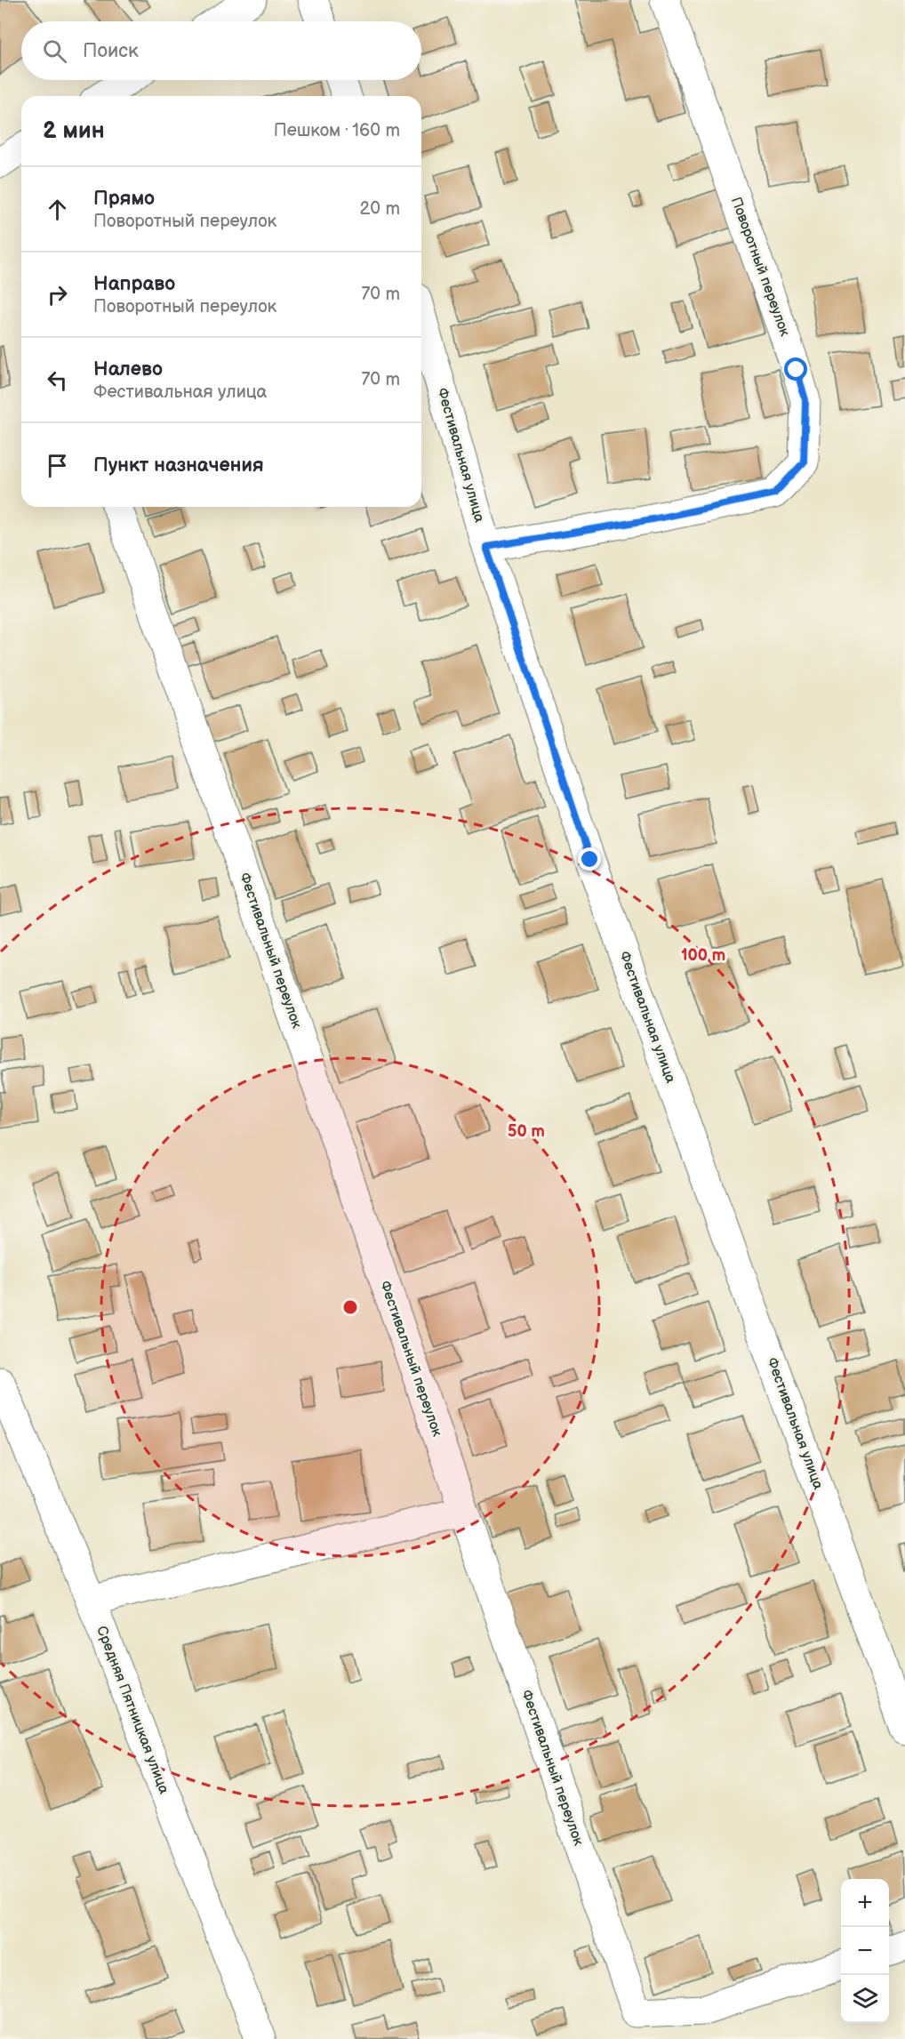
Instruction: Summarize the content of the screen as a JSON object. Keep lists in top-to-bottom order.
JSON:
{
  "streets": {
    "street": [
      "Поворотный переулок",
      "Фестивальная улица",
      "Фестивальный переулок",
      "Средняя Пятницкая улица"
    ]
  },
  "crossings": [
    ["Поворотный переулок", "Фестивальная улица"]
  ],
  "page": {
    "search": "Поиск",
    "heading": ["2 мин", "Пешком · 160 m"],
    "list": [
      ["Прямо", "Поворотный переулок", "20 m"],
      ["Направо", "Поворотный переулок", "70 m"],
      ["Налево", "Фестивальная улица", "70 m"],
      "Пункт назначения"
    ],
    "map_buttons": ["+", "−"]
  },
  "rings": ["100 m", "50 m"]
}
